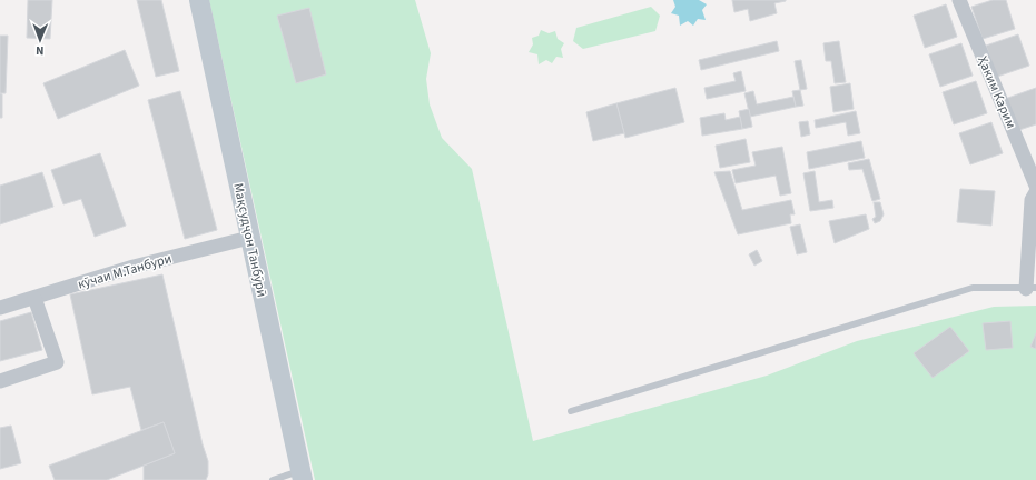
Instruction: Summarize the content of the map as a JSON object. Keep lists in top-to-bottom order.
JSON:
{
  "streets": {
    "main road": ["Мақсудҷон Танбӯрӣ"],
    "street": ["Ҳаким Карим", "кӯчаи М.Танбури"]
  },
  "crossings": [
    ["Мақсудҷон Танбӯрӣ", "кӯчаи М.Танбури"]
  ],
  "north": "bottom"
}
